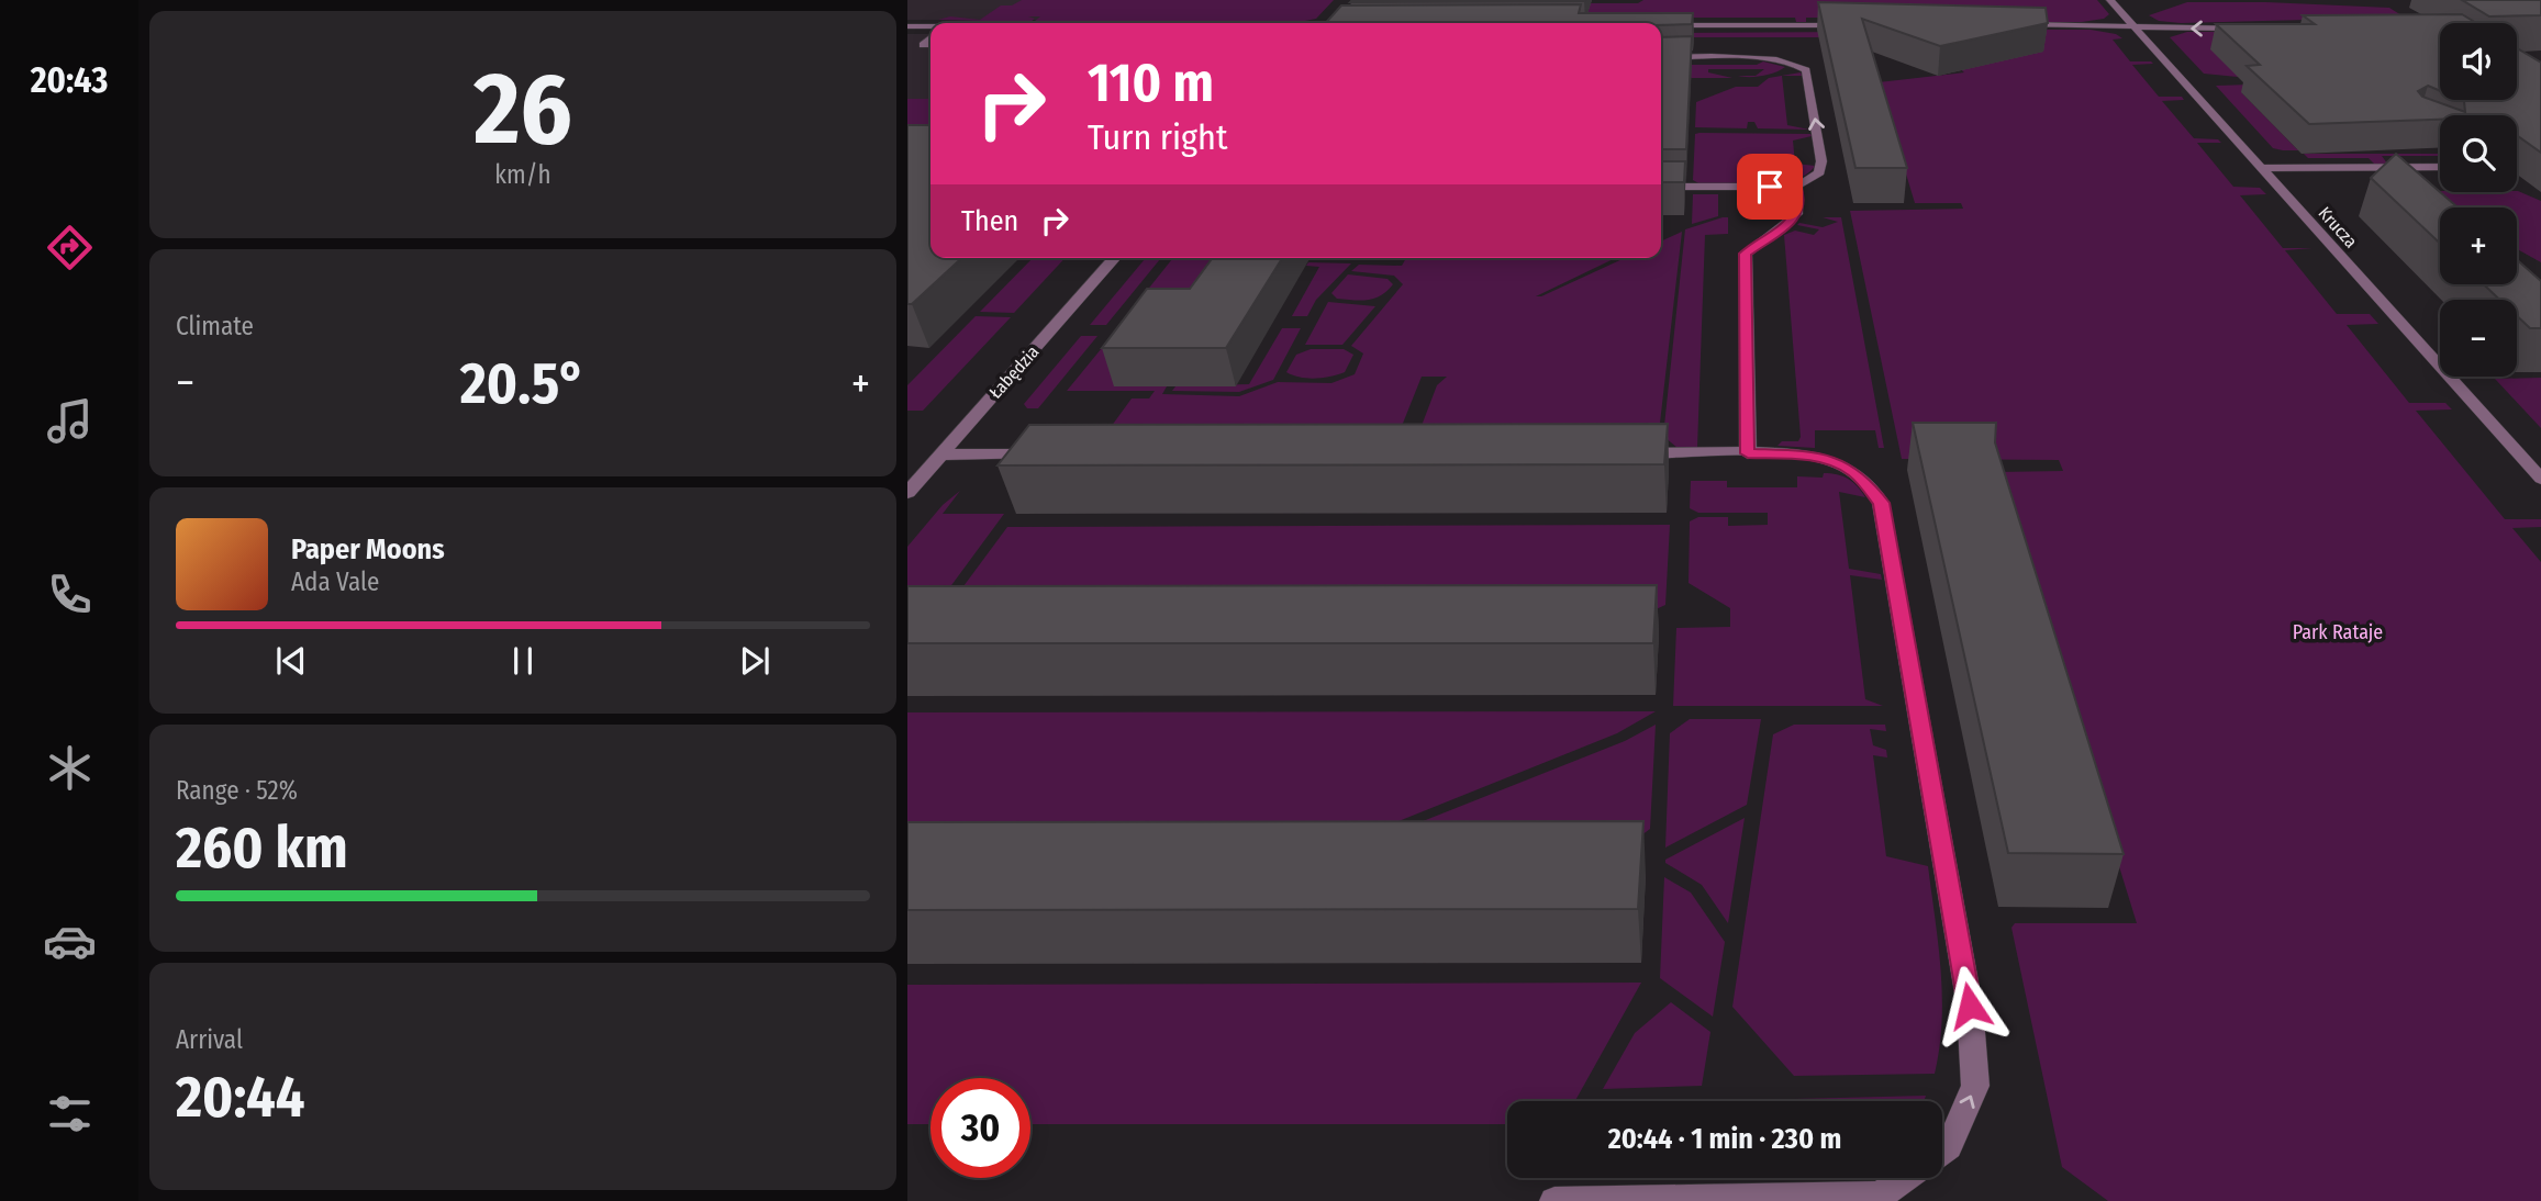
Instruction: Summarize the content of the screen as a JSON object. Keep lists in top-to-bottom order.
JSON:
{
  "streets": {
    "street": ["Krucza", "Łabędzia"]
  },
  "parks": ["Park Rataje"],
  "page": {
    "tabs": "20:43",
    "tile": [
      ["26", "km/h"],
      "Climate",
      ["Range · 52%", "260 km"],
      ["Arrival", "20:44"]
    ],
    "map_buttons": ["+", "−"],
    "turn": ["110 m", "Turn right"],
    "then": "Then",
    "heat": ["−", "20.5°", "+"],
    "song": ["Paper Moons", "Ada Vale"],
    "limit": "30",
    "trip": "20:44 · 1 min · 230 m"
  }
}
